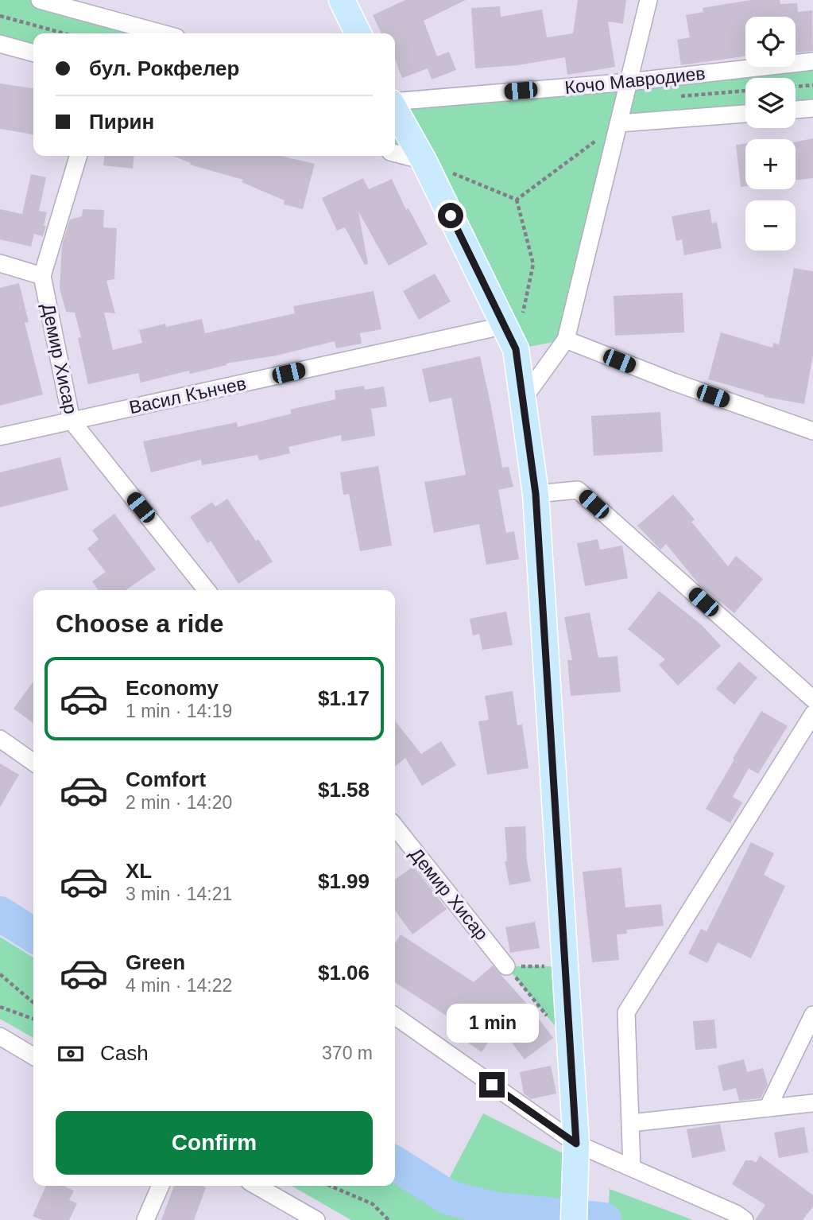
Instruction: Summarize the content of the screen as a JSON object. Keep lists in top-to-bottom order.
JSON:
{
  "streets": {
    "street": ["Кочо Мавродиев", "Демир Хисар", "Васил Кънчев"]
  },
  "crossings": [
    ["Демир Хисар", "Васил Кънчев"]
  ],
  "page": {
    "map_buttons": ["+", "−"],
    "banner": ["бул. Рокфелер", "Пирин"],
    "heading": "Choose a ride",
    "list": [
      {
        "name": "Economy",
        "note": "1 min · 14:19",
        "value": "$1.17"
      },
      {
        "name": "Comfort",
        "note": "2 min · 14:20",
        "value": "$1.58"
      },
      {
        "name": "XL",
        "note": "3 min · 14:21",
        "value": "$1.99"
      },
      {
        "name": "Green",
        "note": "4 min · 14:22",
        "value": "$1.06"
      }
    ],
    "bubble": "1 min",
    "pay": ["Cash", "370 m"],
    "buttons": "Confirm"
  }
}
